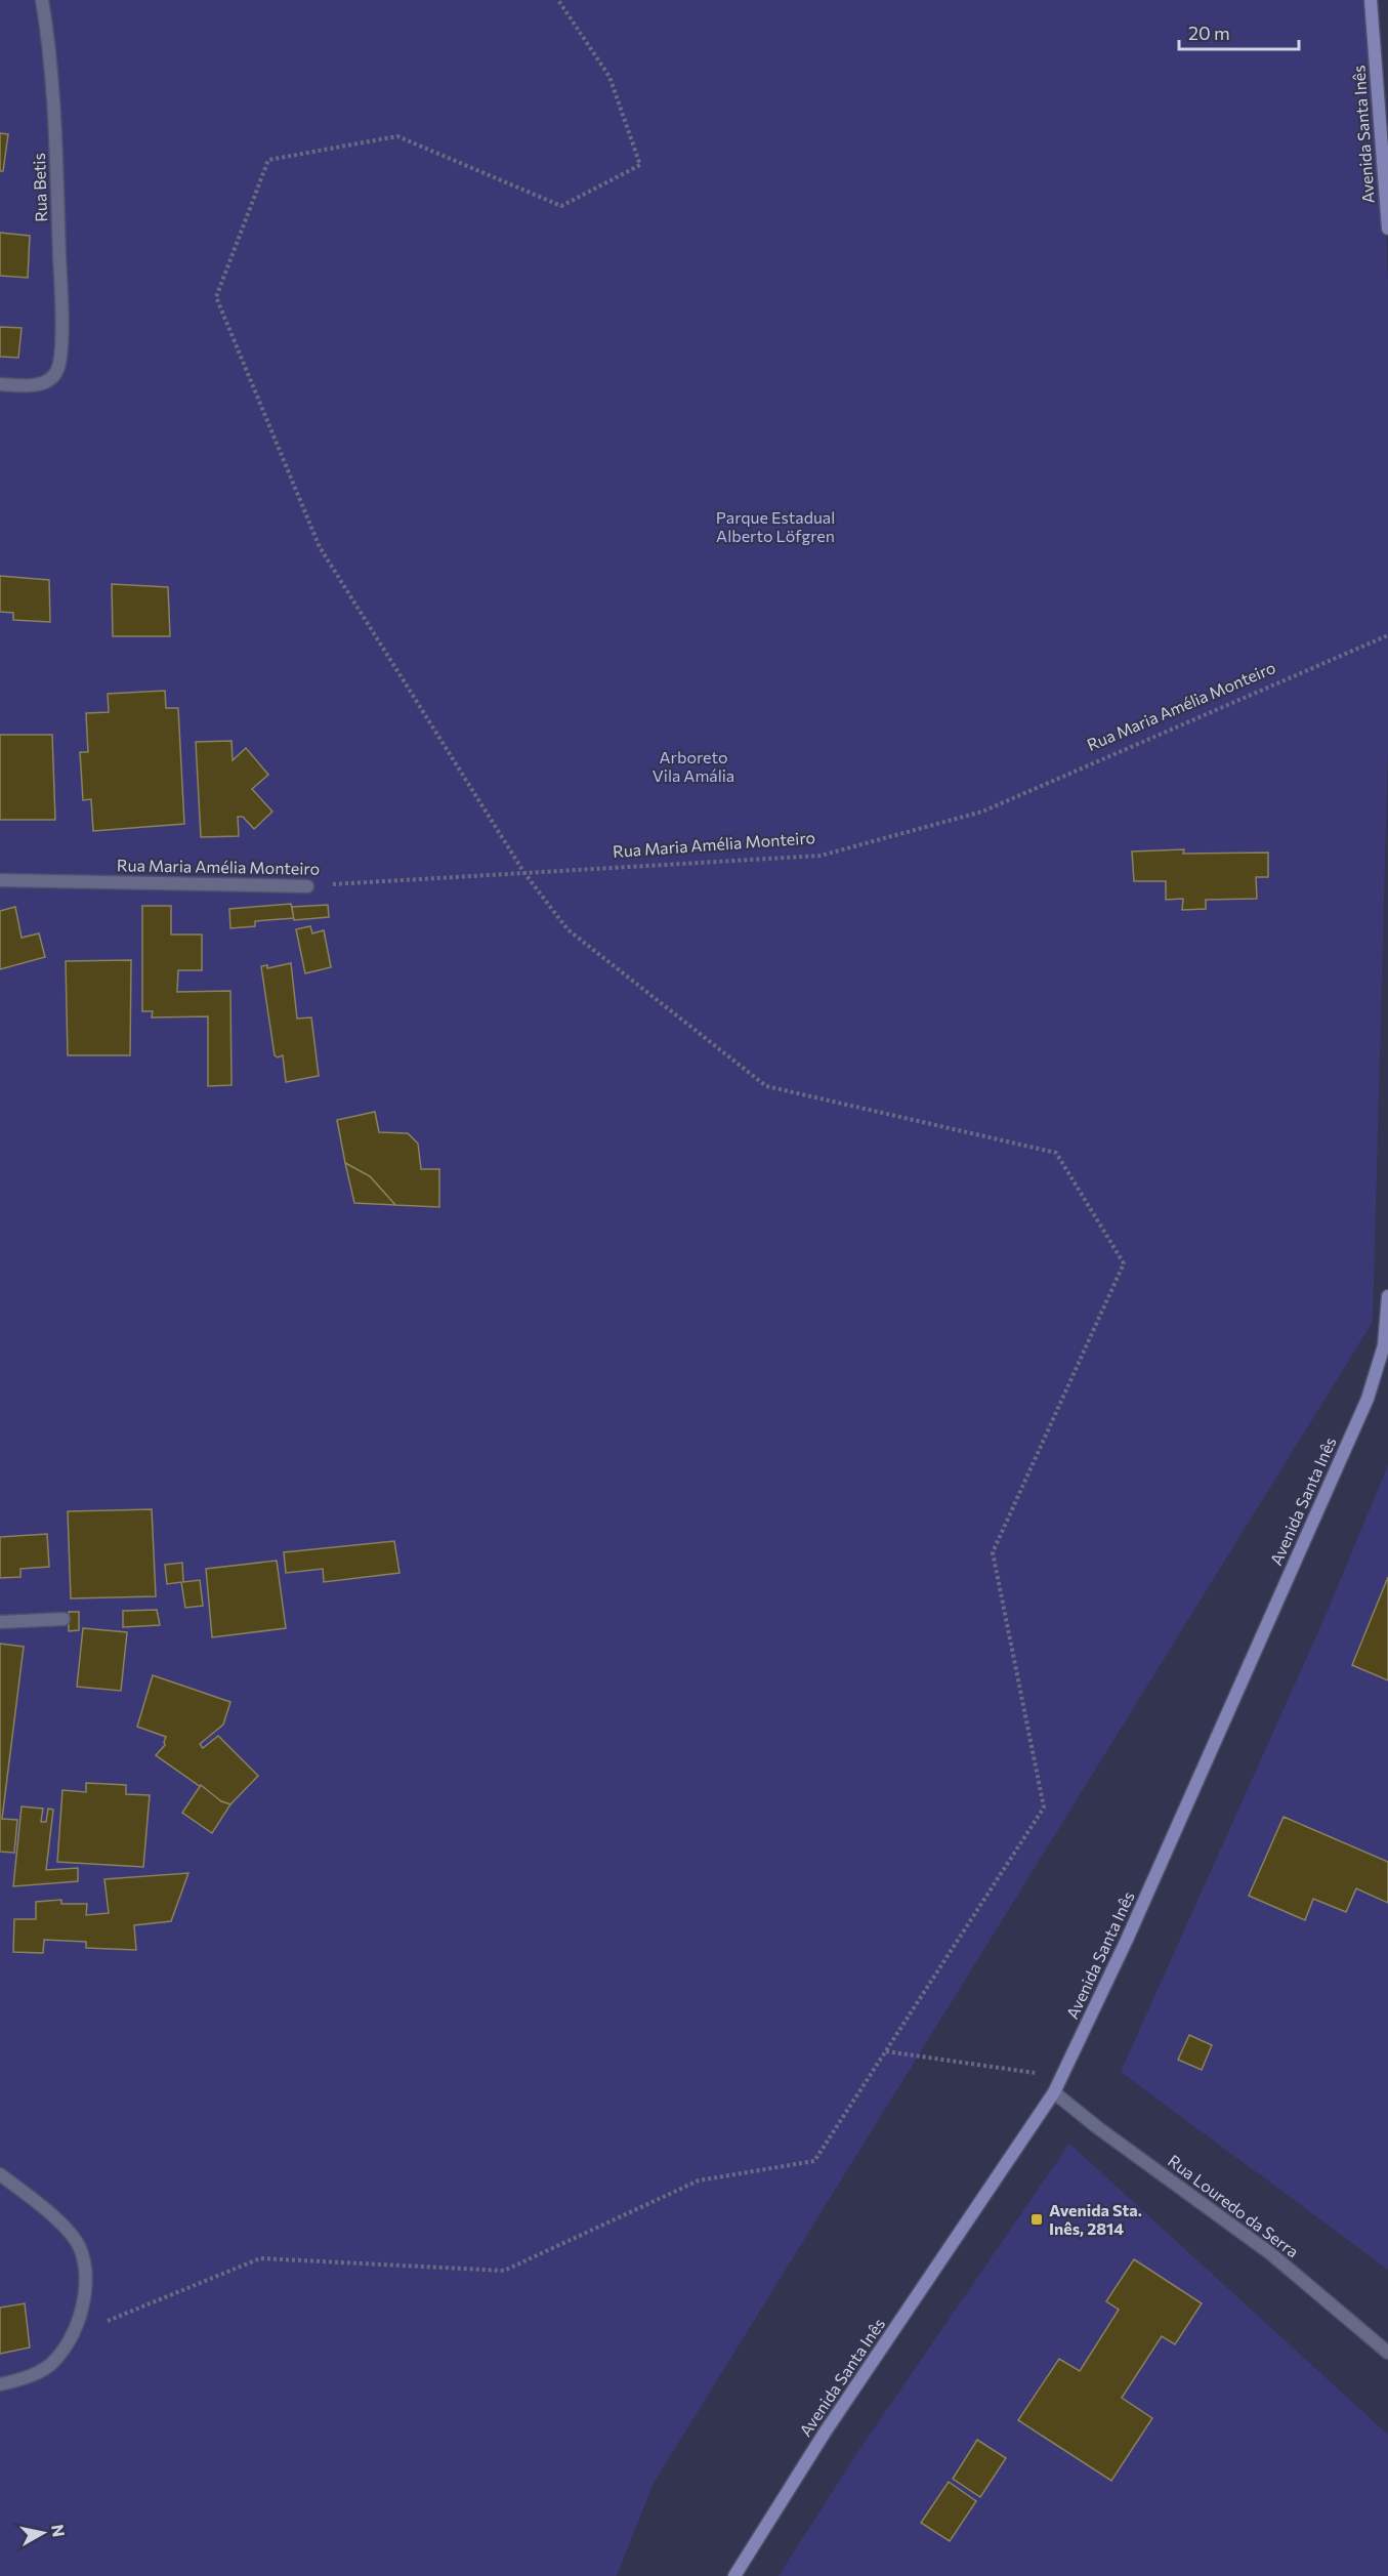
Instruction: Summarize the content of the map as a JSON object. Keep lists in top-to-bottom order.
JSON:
{
  "streets": {
    "main road": ["Avenida Santa Inês"],
    "street": ["Rua Betis", "Rua Maria Amélia Monteiro", "Rua Louredo da Serra"]
  },
  "crossings": [
    ["Avenida Santa Inês", "Rua Louredo da Serra"]
  ],
  "parks": ["Parque Estadual Alberto Löfgren", "Arboreto Vila Amália"],
  "places": {
    "transit": ["Avenida Sta. Inês, 2814"]
  },
  "scale_bar": "20 m",
  "north": "right"
}
